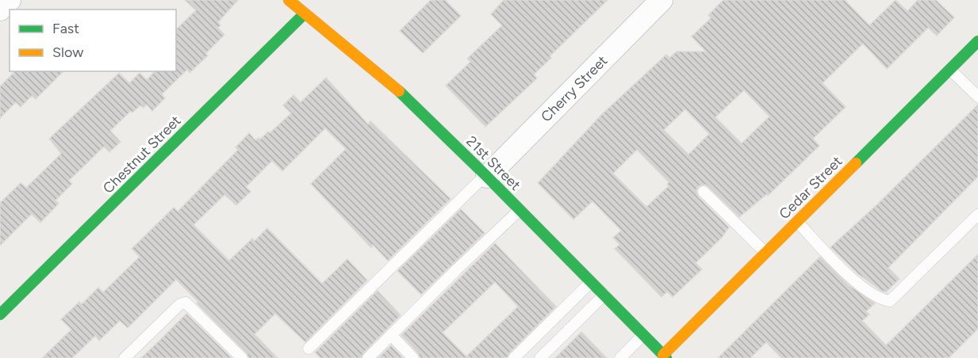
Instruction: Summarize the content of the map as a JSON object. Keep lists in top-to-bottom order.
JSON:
{
  "streets": {
    "street": [
      "Cherry Street",
      "Chestnut Street",
      "21st Street",
      "Cedar Street"
    ]
  },
  "crossings": [
    ["Cherry Street", "21st Street"],
    ["Chestnut Street", "21st Street"],
    ["21st Street", "Cedar Street"]
  ],
  "legend": ["Fast", "Slow"]
}
